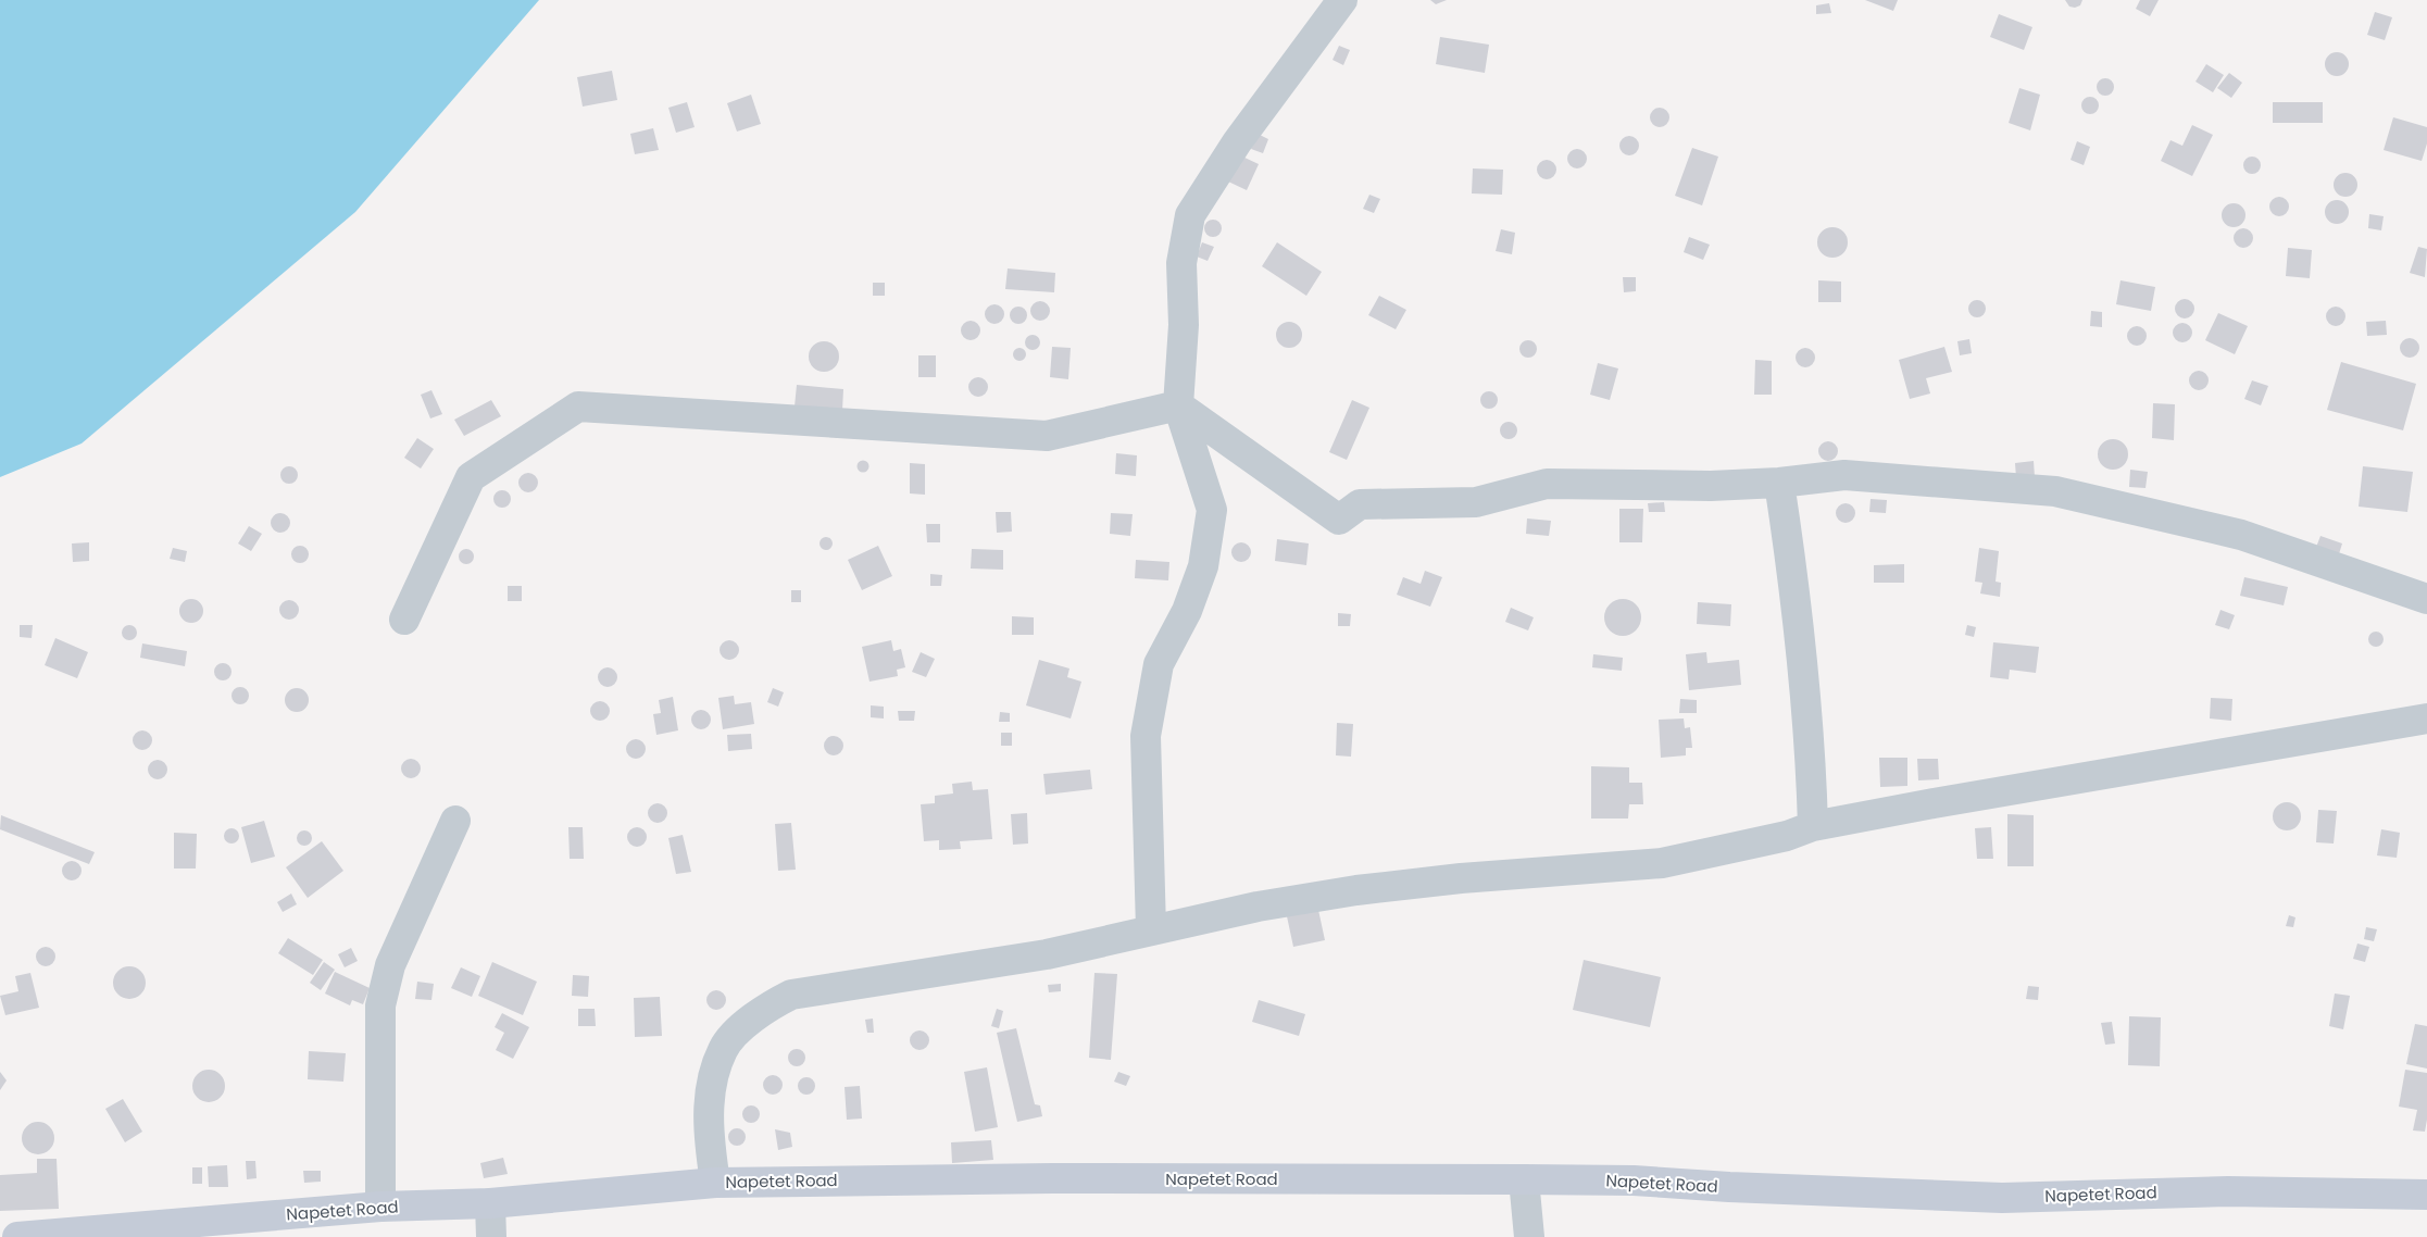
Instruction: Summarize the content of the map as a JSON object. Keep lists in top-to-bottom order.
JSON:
{
  "streets": {
    "main road": ["Napetet Road"]
  }
}
